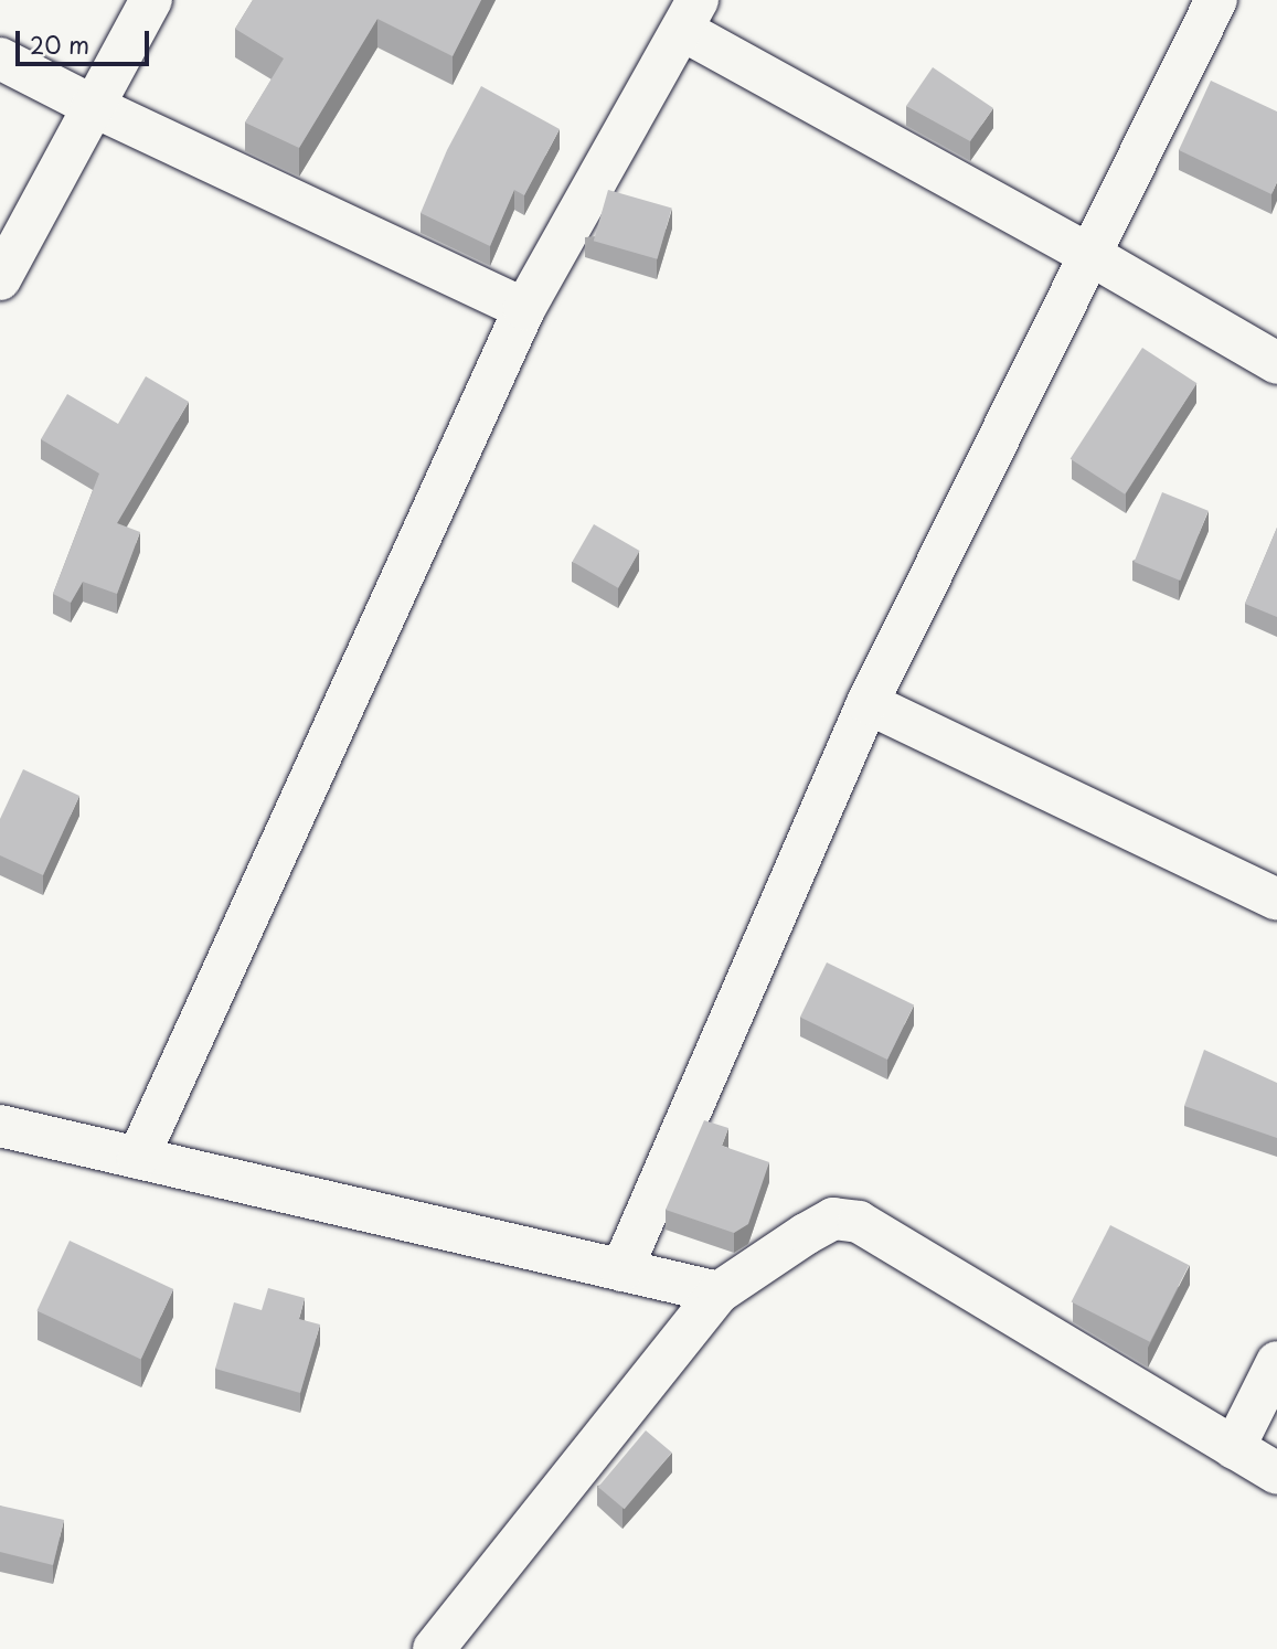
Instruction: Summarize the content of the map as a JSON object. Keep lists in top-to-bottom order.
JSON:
{
  "scale_bar": "20 m"
}
